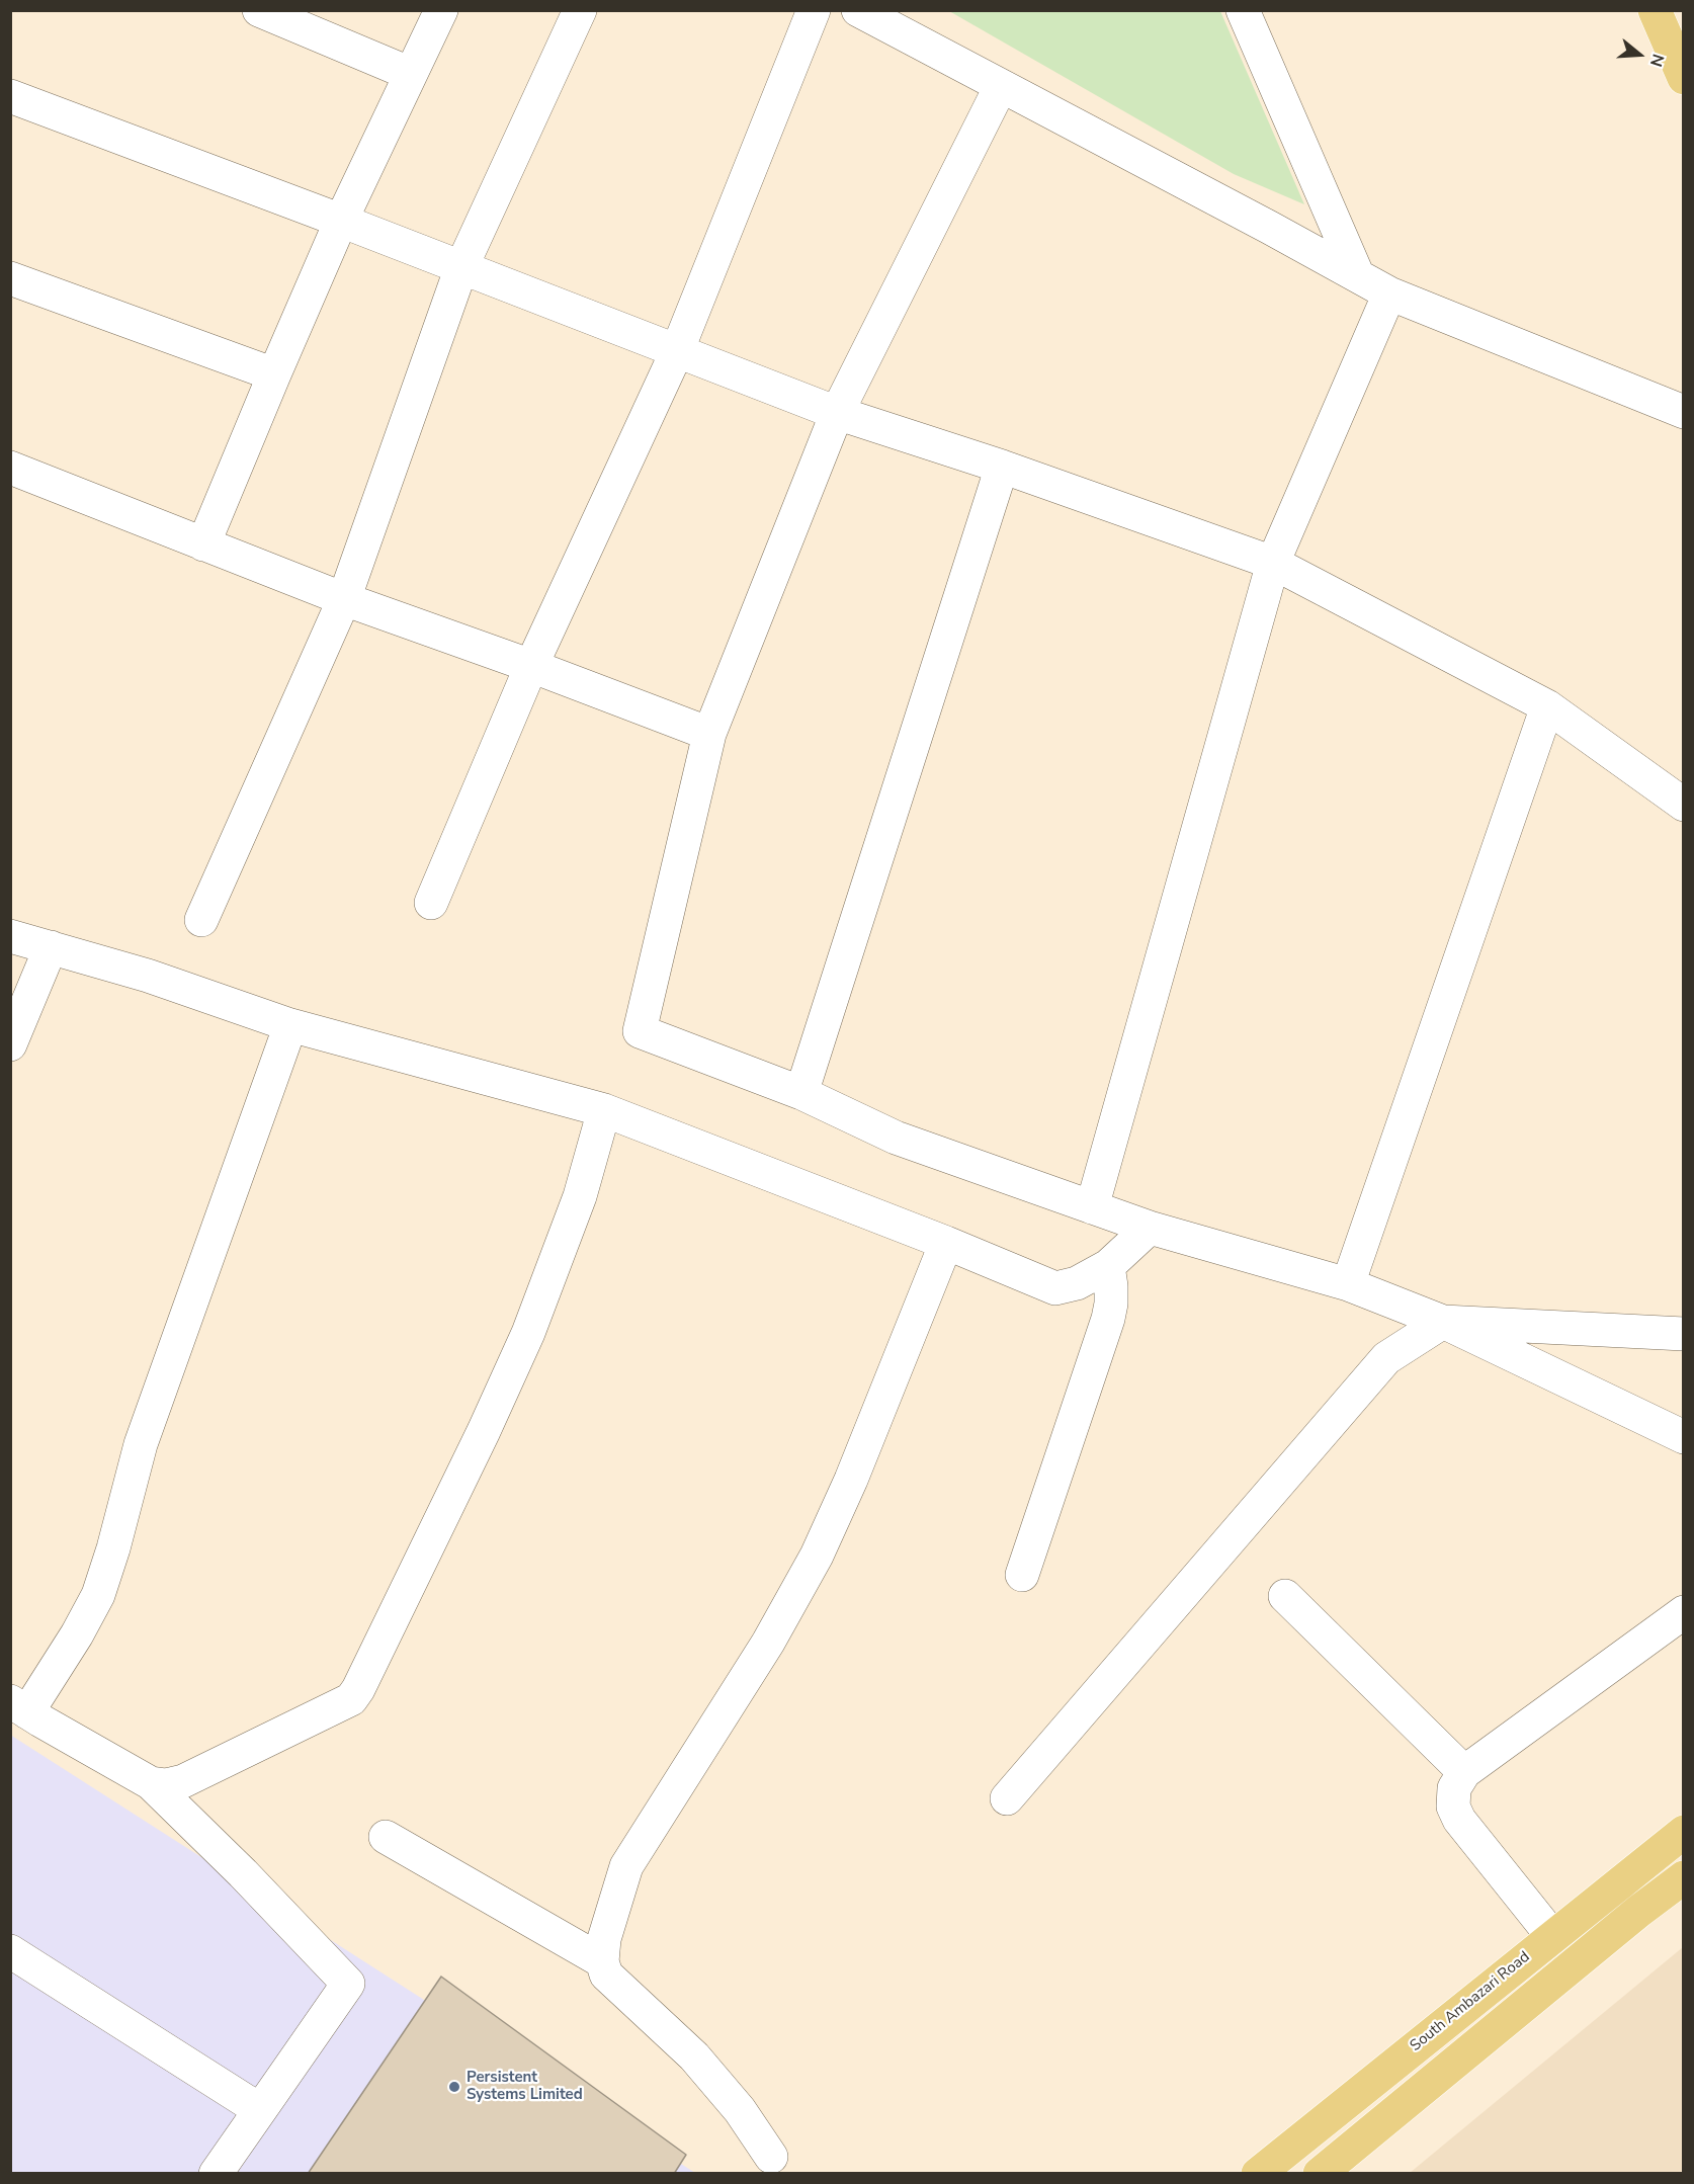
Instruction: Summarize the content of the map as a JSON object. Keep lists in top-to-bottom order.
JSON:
{
  "streets": {
    "main road": ["South Ambazari Road"]
  },
  "places": ["Persistent Systems Limited"],
  "north": "right"
}
